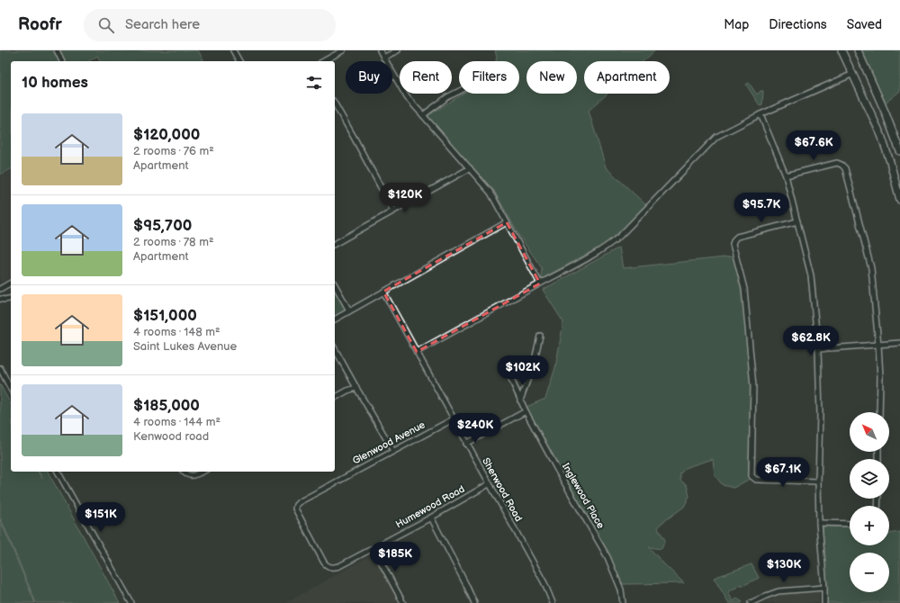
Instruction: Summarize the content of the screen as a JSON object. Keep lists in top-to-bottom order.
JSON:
{
  "streets": {
    "street": [
      "Glenwood Avenue",
      "Sherwood Road",
      "Inglewood Place",
      "Humewood Road"
    ]
  },
  "crossings": [
    ["Glenwood Avenue", "Sherwood Road"],
    ["Glenwood Avenue", "Humewood Road"],
    ["Sherwood Road", "Humewood Road"]
  ],
  "north": "top left",
  "page": {
    "header": "Roofr",
    "search": "Search here",
    "nav": ["Map", "Directions", "Saved"],
    "chip": [
      "Buy",
      "Rent",
      "Filters",
      "New",
      "Apartment"
    ],
    "heading": "10 homes",
    "list": [
      {
        "name": "$120,000",
        "note": "2 rooms · 76 m² · Apartment"
      },
      {
        "name": "$95,700",
        "note": "2 rooms · 78 m² · Apartment"
      },
      {
        "name": "$151,000",
        "note": "4 rooms · 148 m² · Saint Lukes Avenue"
      },
      {
        "name": "$185,000",
        "note": "4 rooms · 144 m² · Kenwood road"
      }
    ],
    "price": [
      "$67.6K",
      "$120K",
      "$95.7K",
      "$62.8K",
      "$102K",
      "$240K",
      "$67.1K",
      "$151K",
      "$185K",
      "$130K"
    ],
    "map_buttons": ["+", "−"]
  }
}
